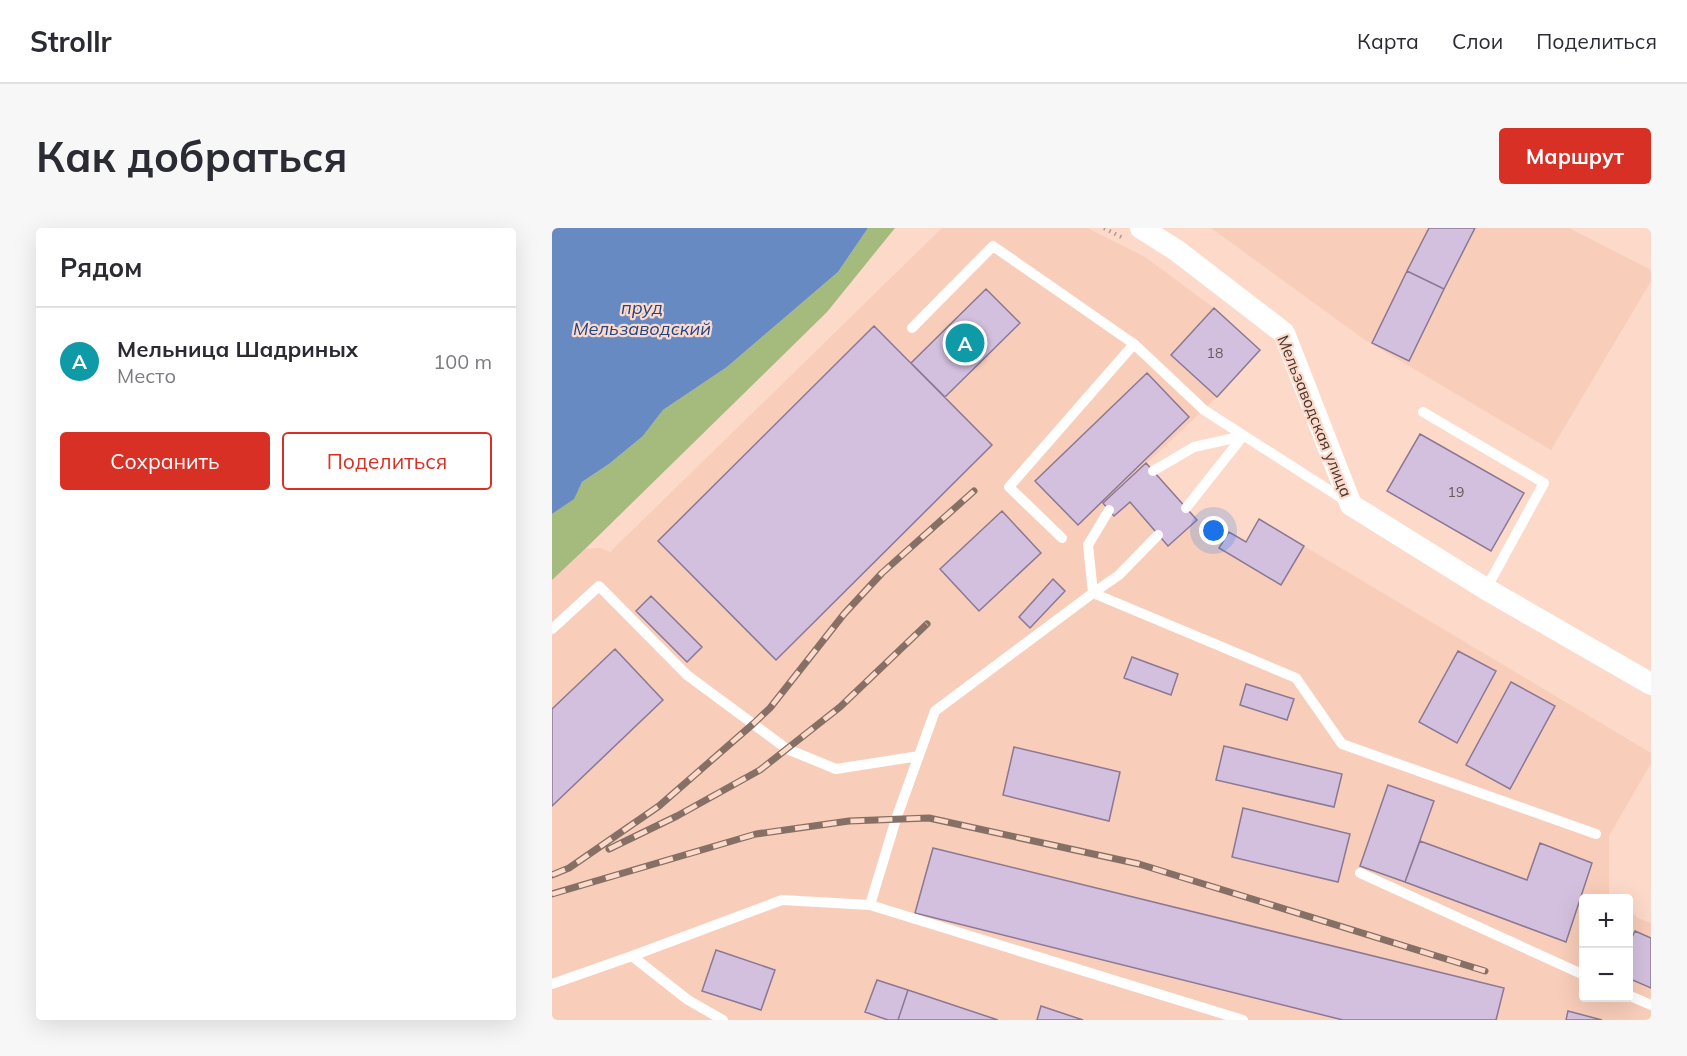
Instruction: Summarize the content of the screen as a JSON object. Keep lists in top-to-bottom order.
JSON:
{
  "streets": {
    "street": ["Мельзаводская улица"]
  },
  "water": ["пруд Мельзаводский"],
  "house_numbers": ["18", "19"],
  "page": {
    "header": "Strollr",
    "nav": ["Карта", "Слои", "Поделиться"],
    "buttons": [
      "Маршрут",
      ["Сохранить", "Поделиться"]
    ],
    "title": "Как добраться",
    "heading": "Рядом",
    "list": [
      {
        "mark": "A",
        "name": "Мельница Шадриных",
        "note": "Место",
        "value": "100 m"
      }
    ],
    "pins": "A",
    "map_buttons": ["+", "−"]
  }
}
